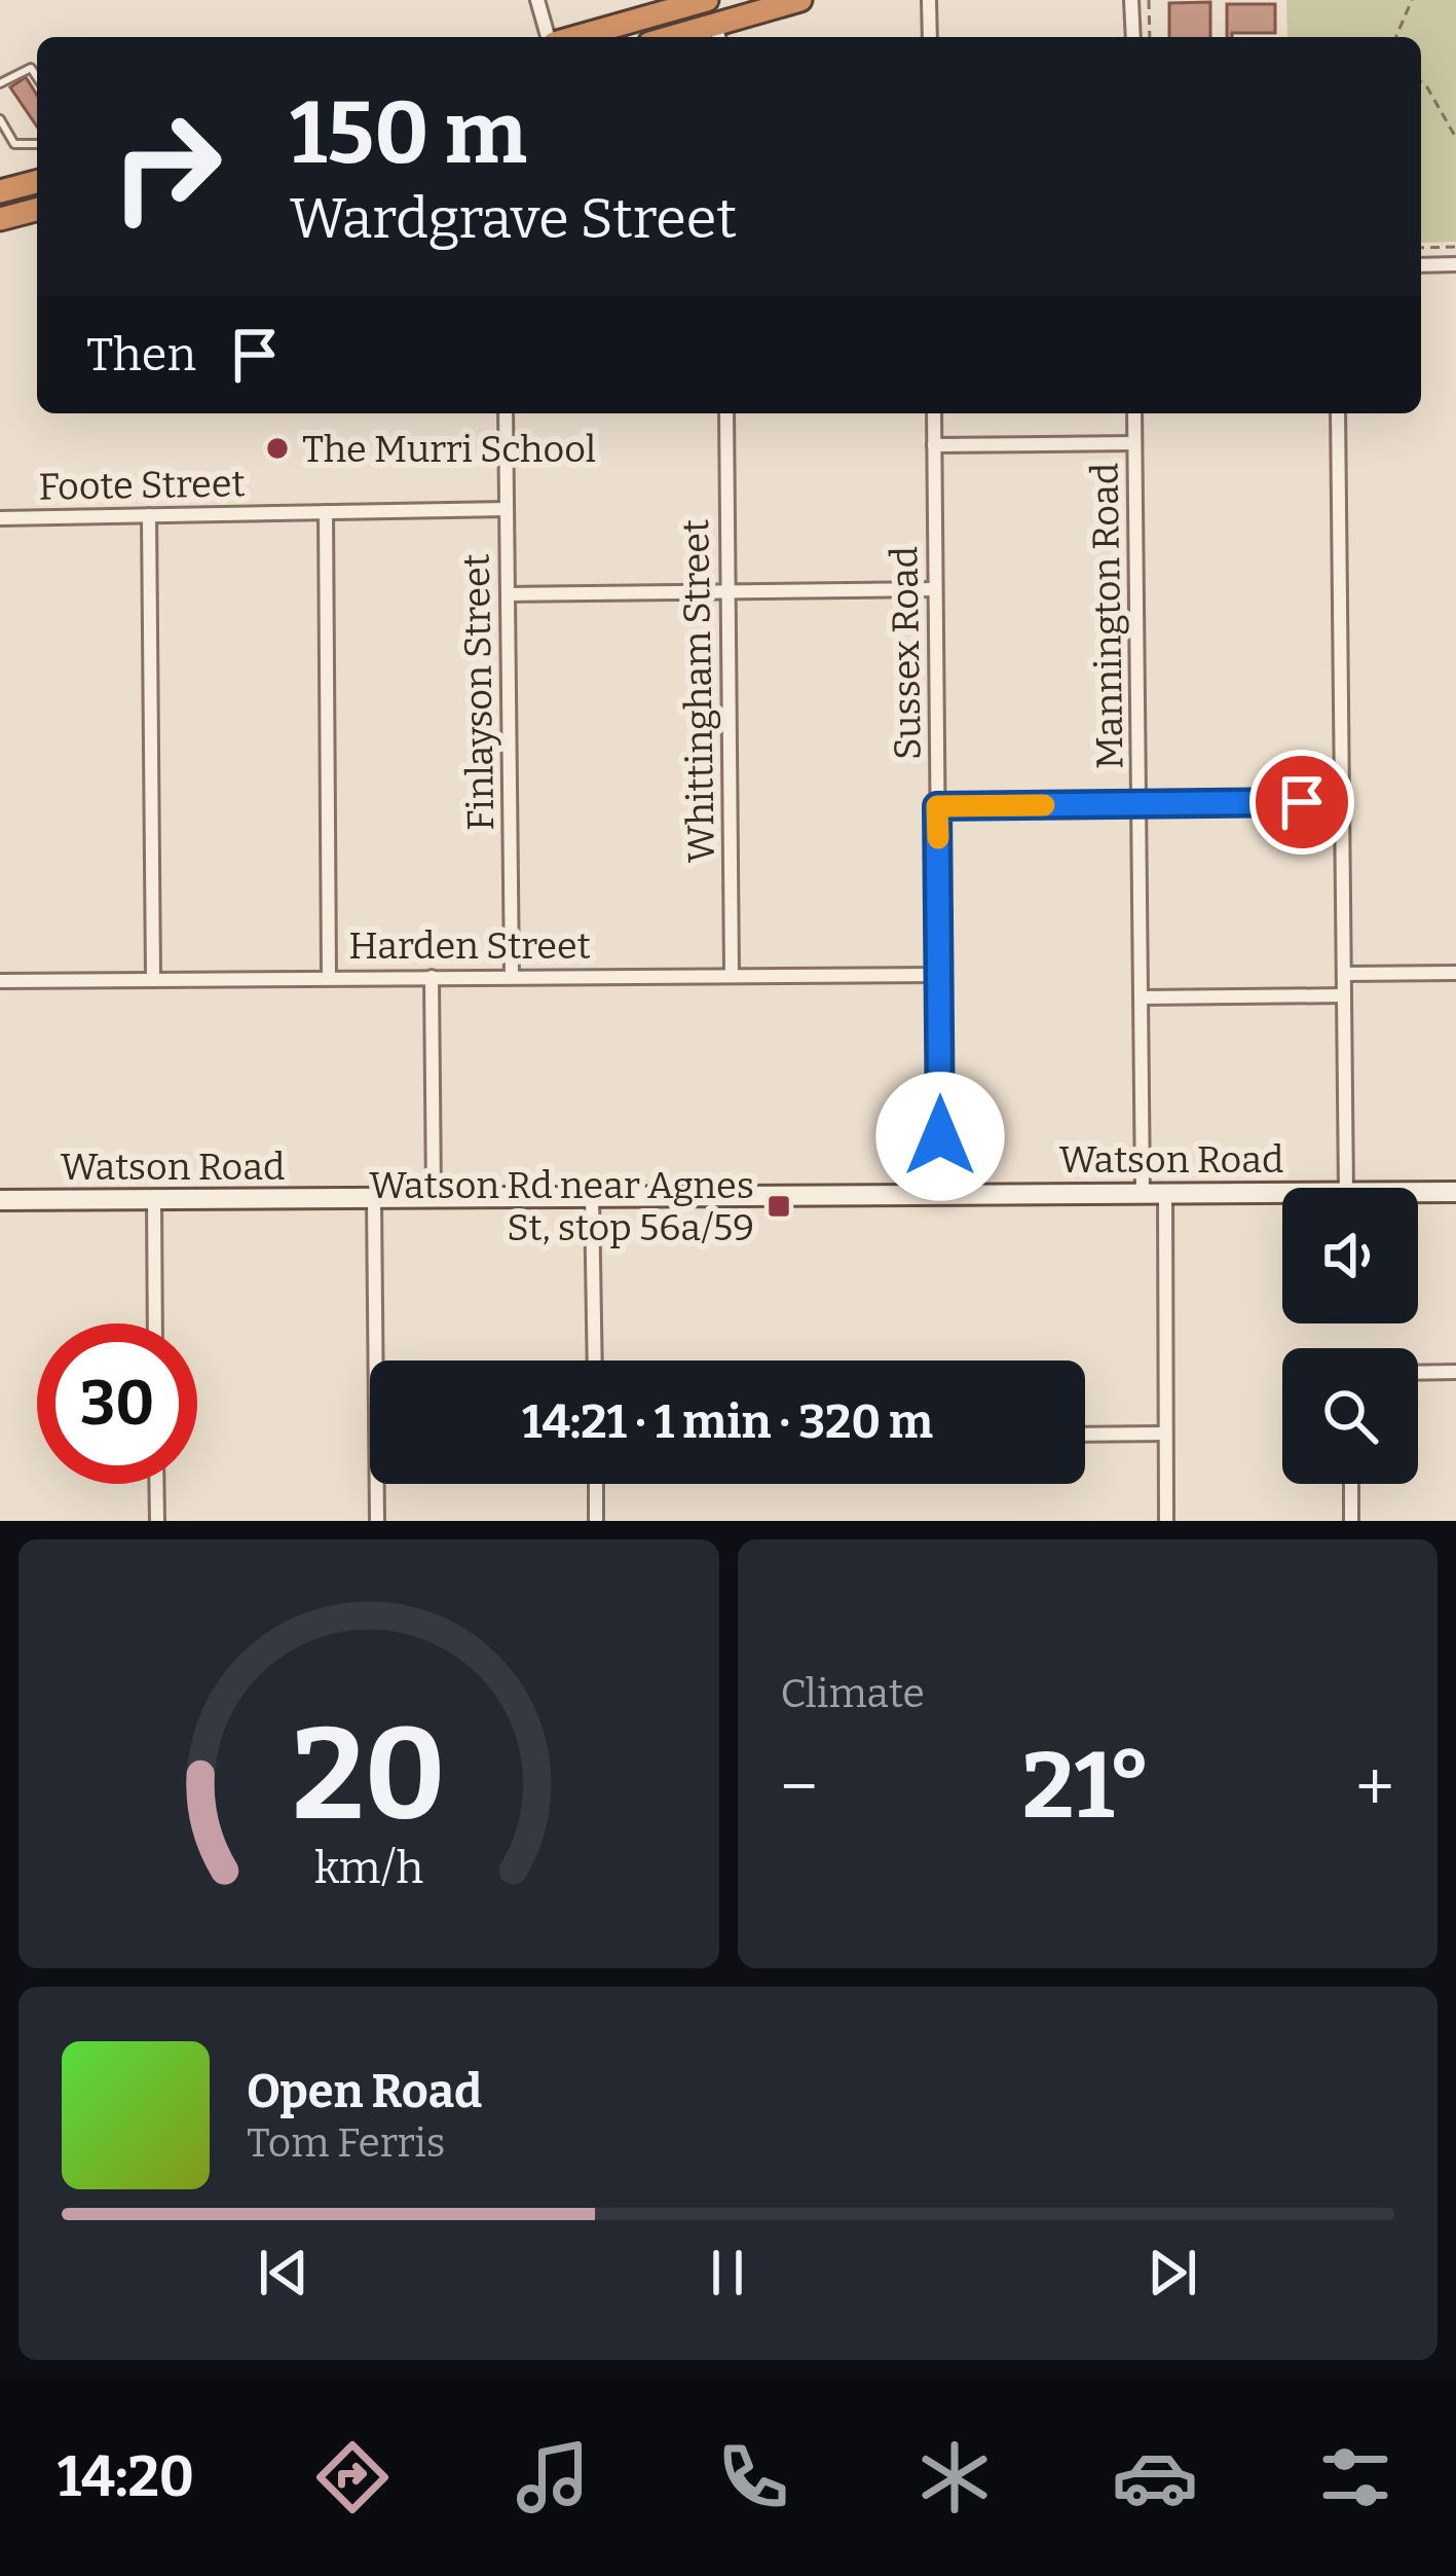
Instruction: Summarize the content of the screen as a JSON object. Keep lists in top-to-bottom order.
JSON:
{
  "streets": {
    "street": [
      "Foote Street",
      "Mannington Road",
      "Sussex Road",
      "Whittingham Street",
      "Finlayson Street",
      "Harden Street",
      "Watson Road"
    ]
  },
  "crossings": [
    ["Foote Street", "Finlayson Street"],
    ["Mannington Road", "Watson Road"],
    ["Sussex Road", "Harden Street"],
    ["Sussex Road", "Watson Road"],
    ["Whittingham Street", "Harden Street"],
    ["Finlayson Street", "Harden Street"]
  ],
  "places": {
    "other": ["The Murri School"],
    "transit": ["Watson Rd near Agnes St, stop 56a/59"]
  },
  "page": {
    "turn": ["150 m", "Wardgrave Street"],
    "then": "Then",
    "limit": "30",
    "trip": "14:21 · 1 min · 320 m",
    "tile": "Climate",
    "heat": ["−", "21°", "+"],
    "song": ["Open Road", "Tom Ferris"],
    "tabs": "14:20",
    "gauge": ["20", "km/h"]
  }
}
